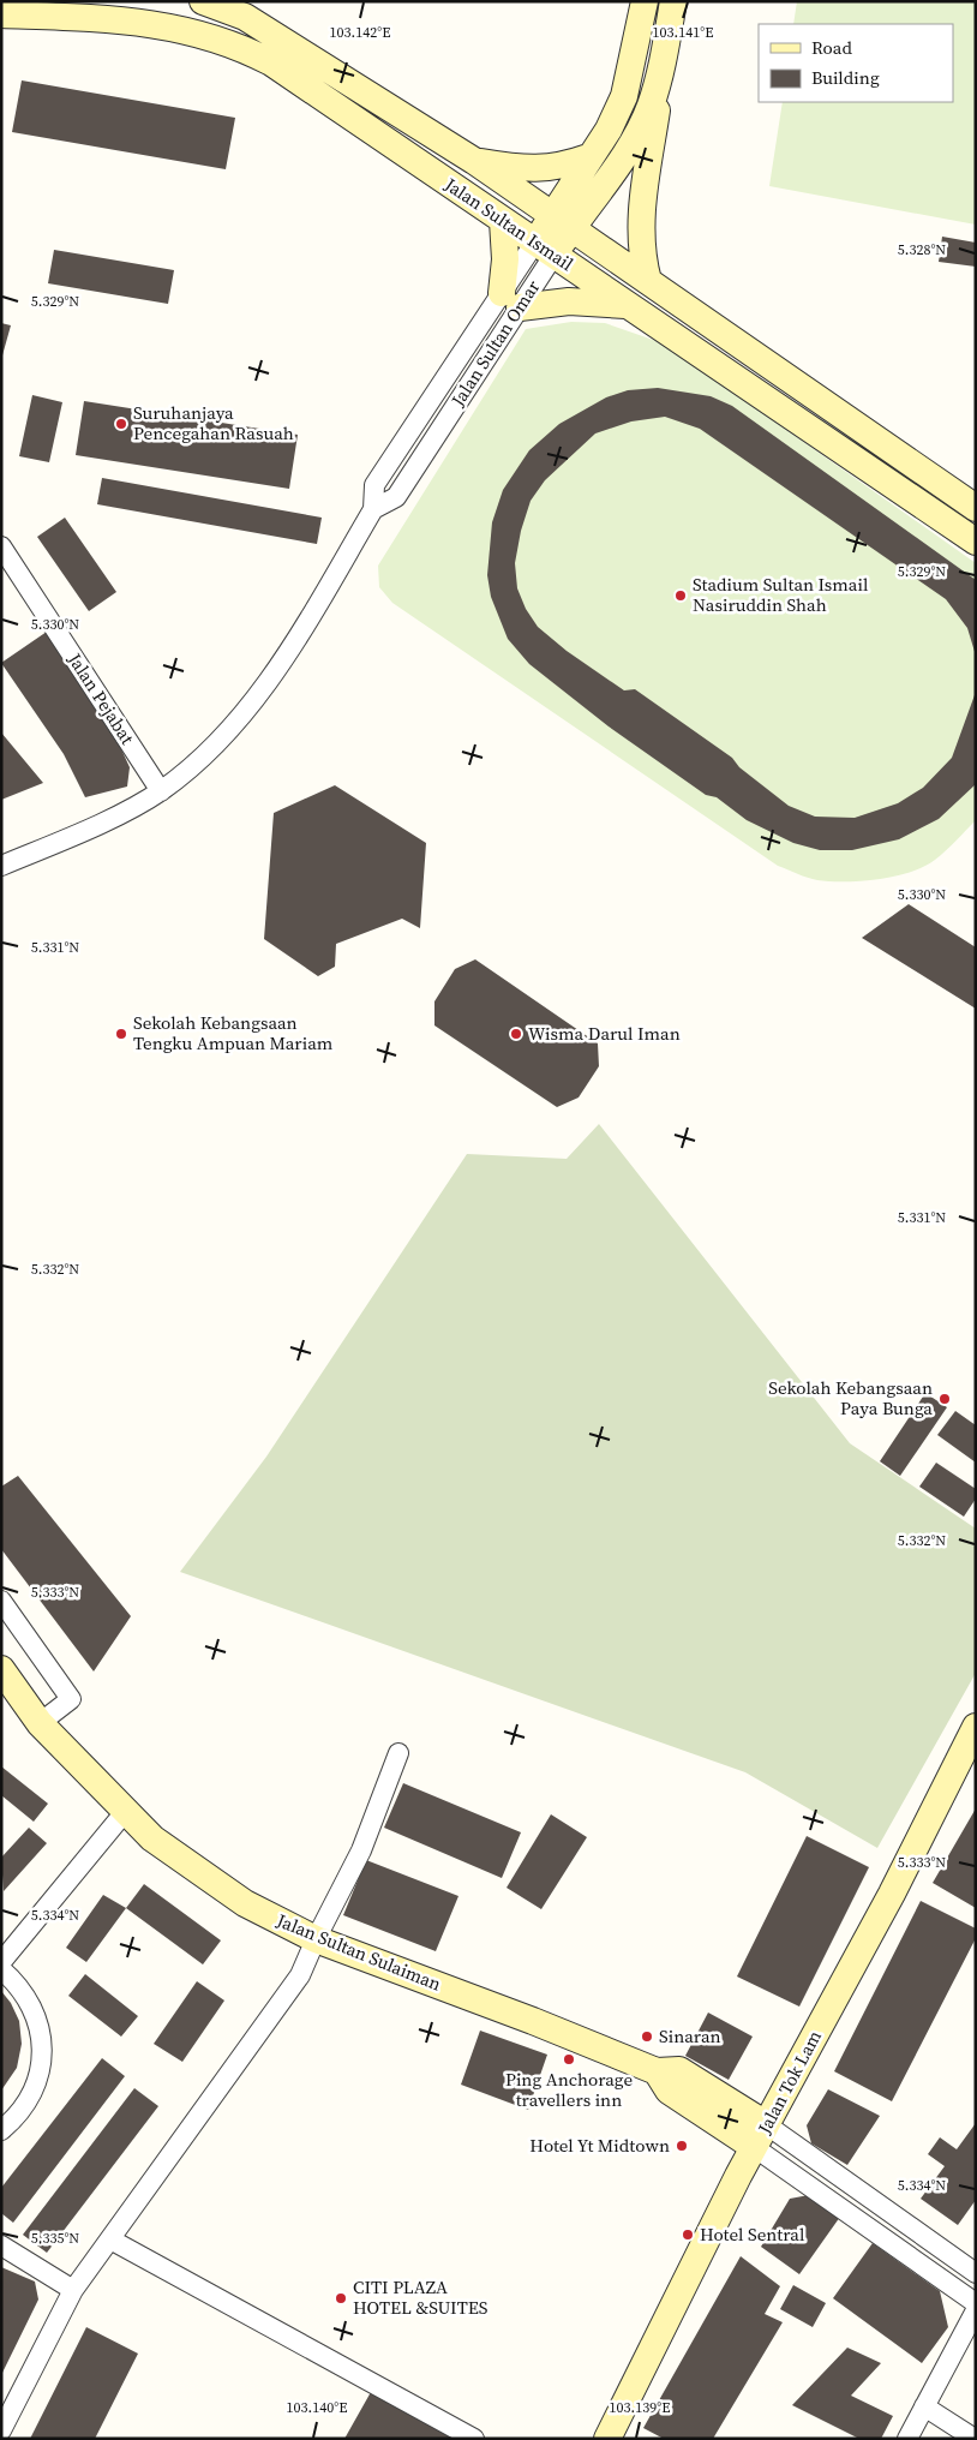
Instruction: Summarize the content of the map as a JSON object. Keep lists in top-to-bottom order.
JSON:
{
  "streets": {
    "main road": ["Jalan Sultan Ismail", "Jalan Sultan Sulaiman", "Jalan Tok Lam"],
    "street": ["Jalan Sultan Omar", "Jalan Pejabat"]
  },
  "crossings": [
    ["Jalan Sultan Ismail", "Jalan Sultan Omar"],
    ["Jalan Sultan Omar", "Jalan Pejabat"],
    ["Jalan Sultan Sulaiman", "Jalan Tok Lam"]
  ],
  "places": [
    "Suruhanjaya Pencegahan Rasuah",
    "Stadium Sultan Ismail Nasiruddin Shah",
    "Sekolah Kebangsaan Tengku Ampuan Mariam",
    "Wisma Darul Iman",
    "Sekolah Kebangsaan Paya Bunga",
    "Sinaran",
    "Ping Anchorage travellers inn",
    "Hotel Yt Midtown",
    "Hotel Sentral",
    "CITI PLAZA HOTEL &SUITES"
  ],
  "legend": ["Road", "Building"],
  "coordinates": [
    "103.142°E",
    "103.141°E",
    "5.328°N",
    "5.329°N",
    "5.330°N",
    "5.331°N",
    "5.332°N",
    "5.333°N",
    "5.334°N",
    "5.335°N",
    "103.140°E",
    "103.139°E"
  ]
}
